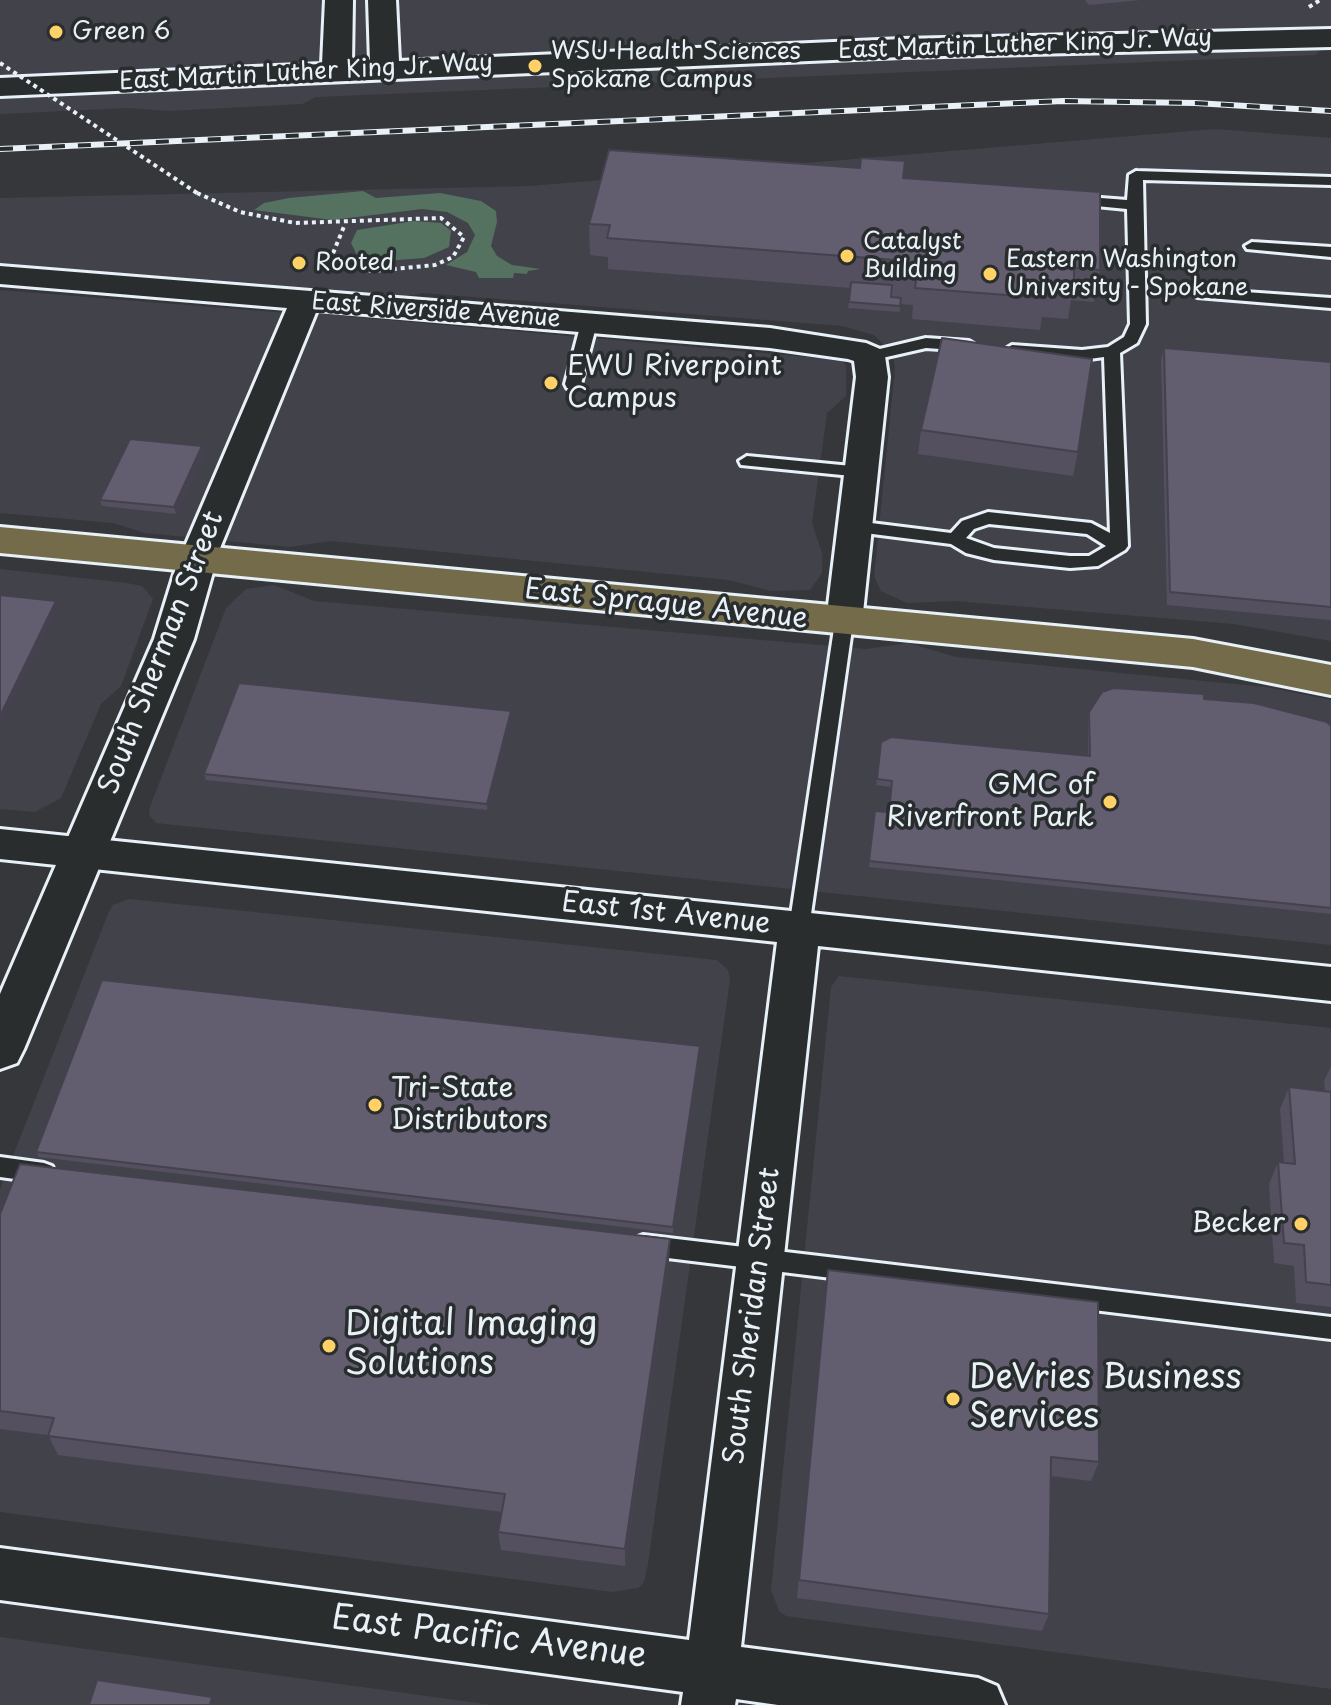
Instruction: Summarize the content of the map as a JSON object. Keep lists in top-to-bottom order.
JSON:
{
  "streets": {
    "main road": ["East Sprague Avenue"],
    "street": [
      "East Martin Luther King Jr. Way",
      "East Riverside Avenue",
      "South Sherman Street",
      "East 1st Avenue",
      "South Sheridan Street",
      "East Pacific Avenue"
    ]
  },
  "crossings": [
    ["East Riverside Avenue", "South Sherman Street"],
    ["East Sprague Avenue", "South Sherman Street"],
    ["South Sherman Street", "East 1st Avenue"],
    ["East 1st Avenue", "South Sheridan Street"],
    ["South Sheridan Street", "East Pacific Avenue"]
  ],
  "places": [
    "Green 6",
    "WSU Health Sciences Spokane Campus",
    "Catalyst Building",
    "Rooted",
    "Eastern Washington University - Spokane",
    "EWU Riverpoint Campus",
    "GMC of Riverfront Park",
    "Tri-State Distributors",
    "Becker",
    "Digital Imaging Solutions",
    "DeVries Business Services"
  ]
}
